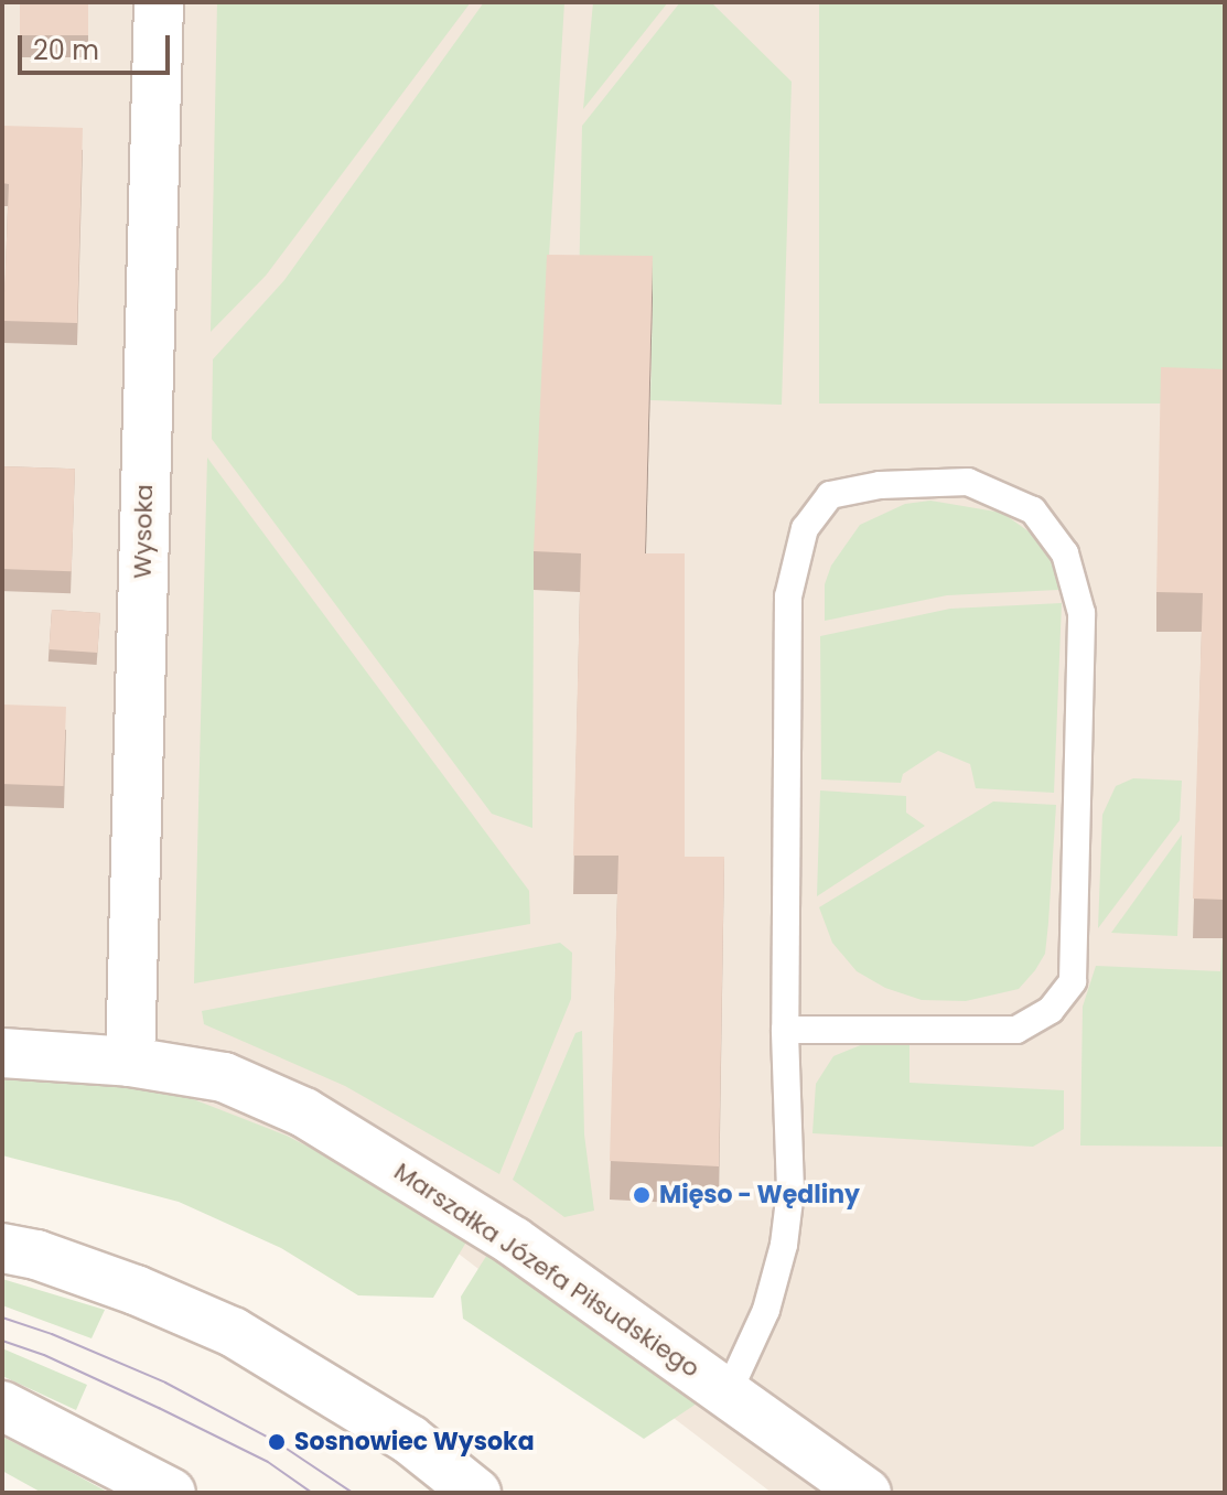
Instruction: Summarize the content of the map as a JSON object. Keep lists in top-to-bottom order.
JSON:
{
  "streets": {
    "street": ["Wysoka", "Marszałka Józefa Piłsudskiego"]
  },
  "crossings": [
    ["Wysoka", "Marszałka Józefa Piłsudskiego"]
  ],
  "places": ["Mięso - Wędliny", "Sosnowiec Wysoka"],
  "scale_bar": "20 m"
}
